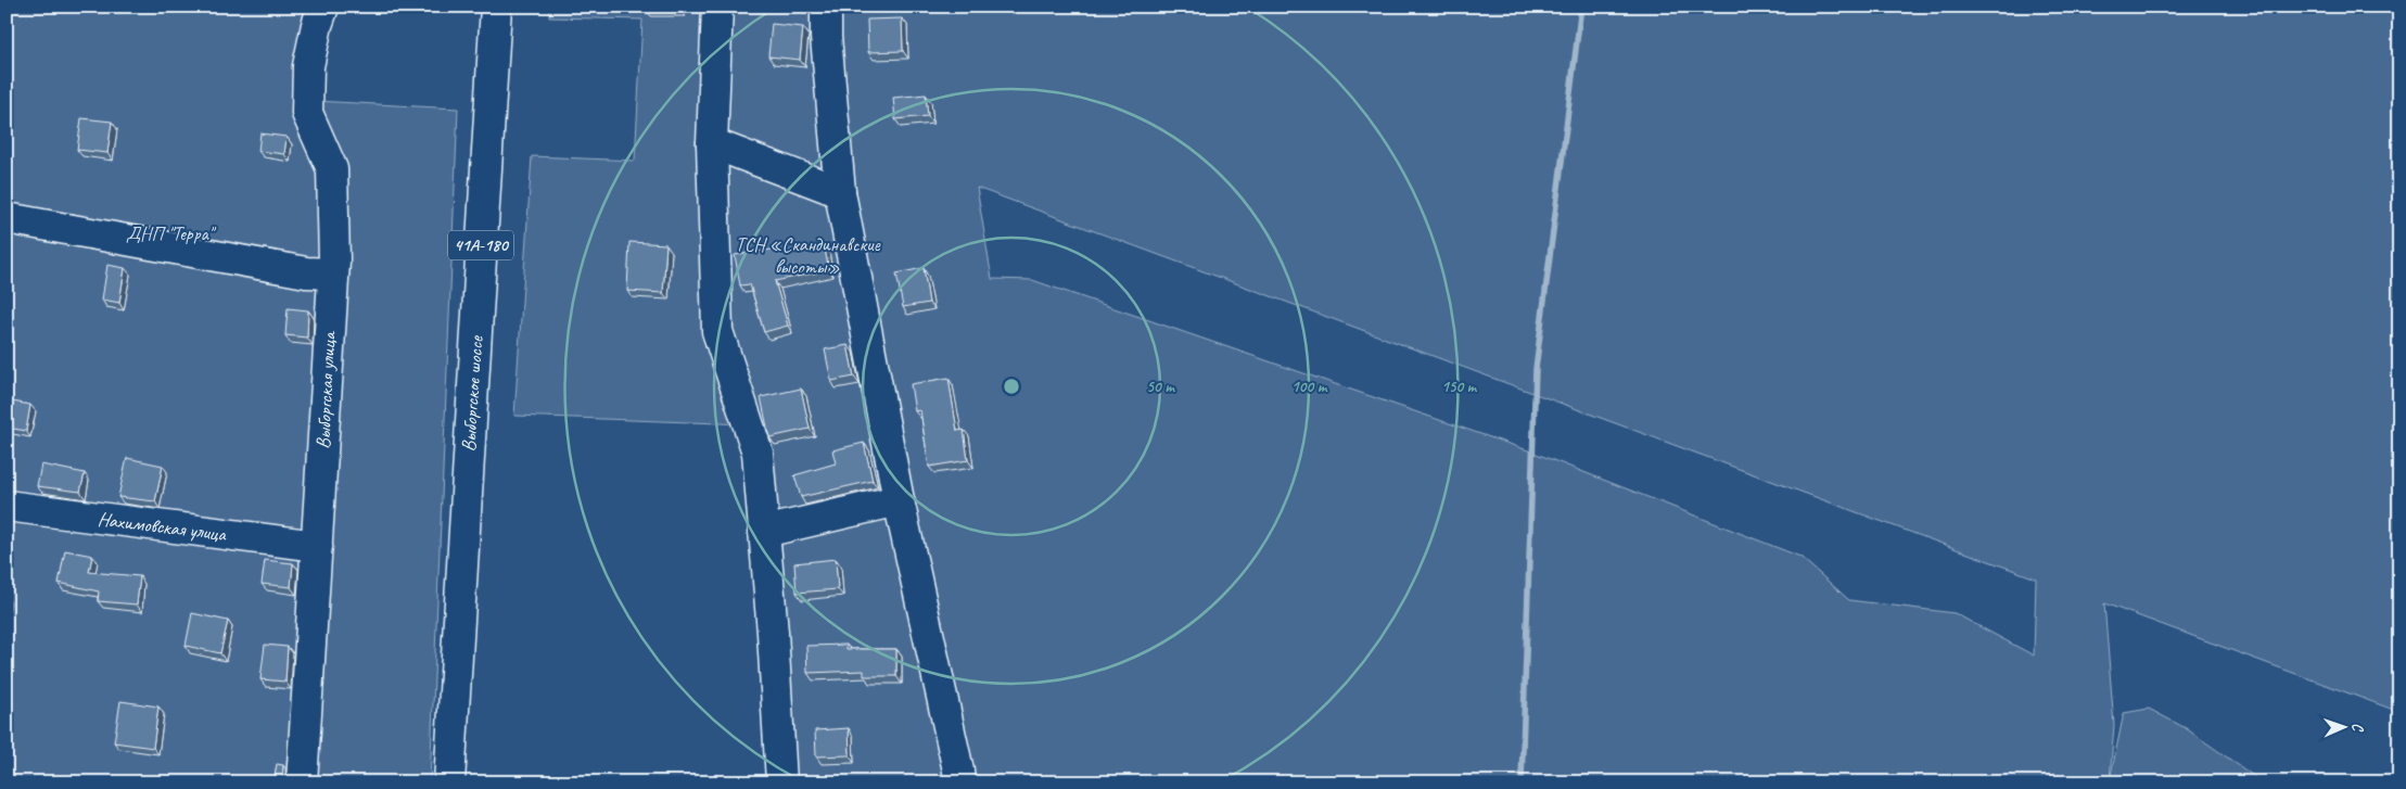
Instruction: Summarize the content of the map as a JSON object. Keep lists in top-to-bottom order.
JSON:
{
  "streets": {
    "street": [
      "41А-180",
      "Выборгская улица",
      "Выборгское шоссе",
      "Нахимовская улица"
    ]
  },
  "crossings": [
    ["Выборгская улица", "Нахимовская улица"]
  ],
  "parks": ["ДНП \"Терра\"", "ТСН «Скандинавские высоты»"],
  "north": "right",
  "rings": ["50 m", "100 m", "150 m"]
}
